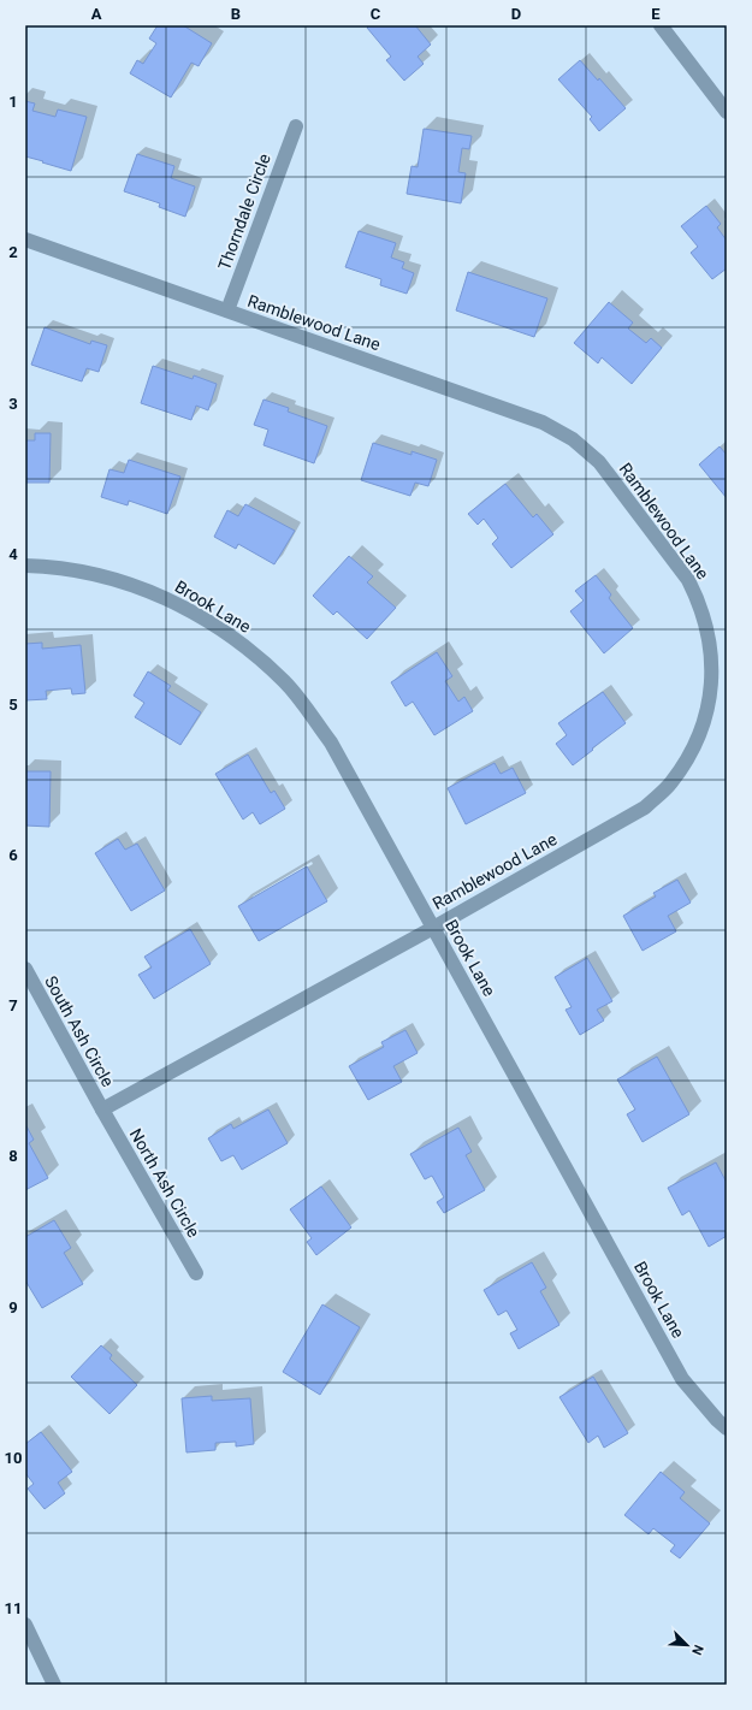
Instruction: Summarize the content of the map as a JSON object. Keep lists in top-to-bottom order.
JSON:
{
  "streets": {
    "street": [
      "Thorndale Circle",
      "Ramblewood Lane",
      "Brook Lane",
      "South Ash Circle",
      "North Ash Circle"
    ]
  },
  "crossings": [
    ["Thorndale Circle", "Ramblewood Lane"],
    ["Ramblewood Lane", "Brook Lane"],
    ["Ramblewood Lane", "South Ash Circle"],
    ["Ramblewood Lane", "North Ash Circle"],
    ["South Ash Circle", "North Ash Circle"]
  ],
  "north": "bottom right",
  "grid": {
    "columns": [
      "A",
      "B",
      "C",
      "D",
      "E"
    ],
    "rows": [
      "1",
      "2",
      "3",
      "4",
      "5",
      "6",
      "7",
      "8",
      "9",
      "10",
      "11"
    ]
  }
}
